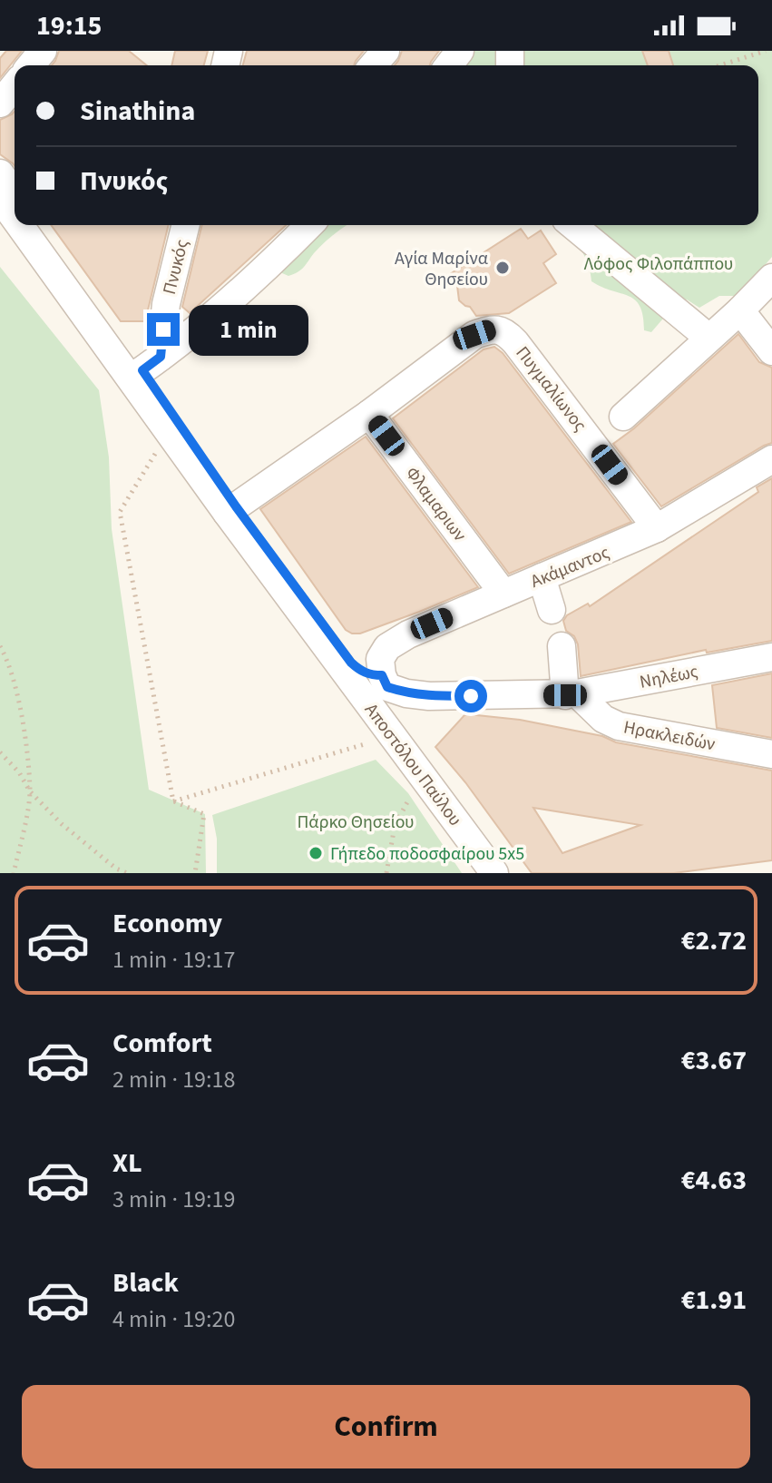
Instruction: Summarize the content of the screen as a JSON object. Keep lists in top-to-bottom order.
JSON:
{
  "streets": {
    "street": [
      "Πνυκός",
      "Πυγμαλίωνος",
      "Φλαμαριων",
      "Ακάμαντος",
      "Νηλέως",
      "Ηρακλειδών",
      "Αποστόλου Παύλου"
    ]
  },
  "crossings": [
    ["Πνυκός", "Αποστόλου Παύλου"],
    ["Πυγμαλίωνος", "Φλαμαριων"],
    ["Πυγμαλίωνος", "Ακάμαντος"],
    ["Φλαμαριων", "Ακάμαντος"],
    ["Ακάμαντος", "Αποστόλου Παύλου"],
    ["Νηλέως", "Ηρακλειδών"]
  ],
  "parks": ["Λόφος Φιλοπάππου", "Πάρκο Θησείου"],
  "places": ["Αγία Μαρίνα Θησείου", "Γήπεδο ποδοσφαίρου 5x5"],
  "page": {
    "status": "19:15",
    "banner": ["Sinathina", "Πνυκός"],
    "bubble": "1 min",
    "list": [
      {
        "name": "Economy",
        "note": "1 min · 19:17",
        "value": "€2.72"
      },
      {
        "name": "Comfort",
        "note": "2 min · 19:18",
        "value": "€3.67"
      },
      {
        "name": "XL",
        "note": "3 min · 19:19",
        "value": "€4.63"
      },
      {
        "name": "Black",
        "note": "4 min · 19:20",
        "value": "€1.91"
      }
    ],
    "buttons": "Confirm"
  }
}
